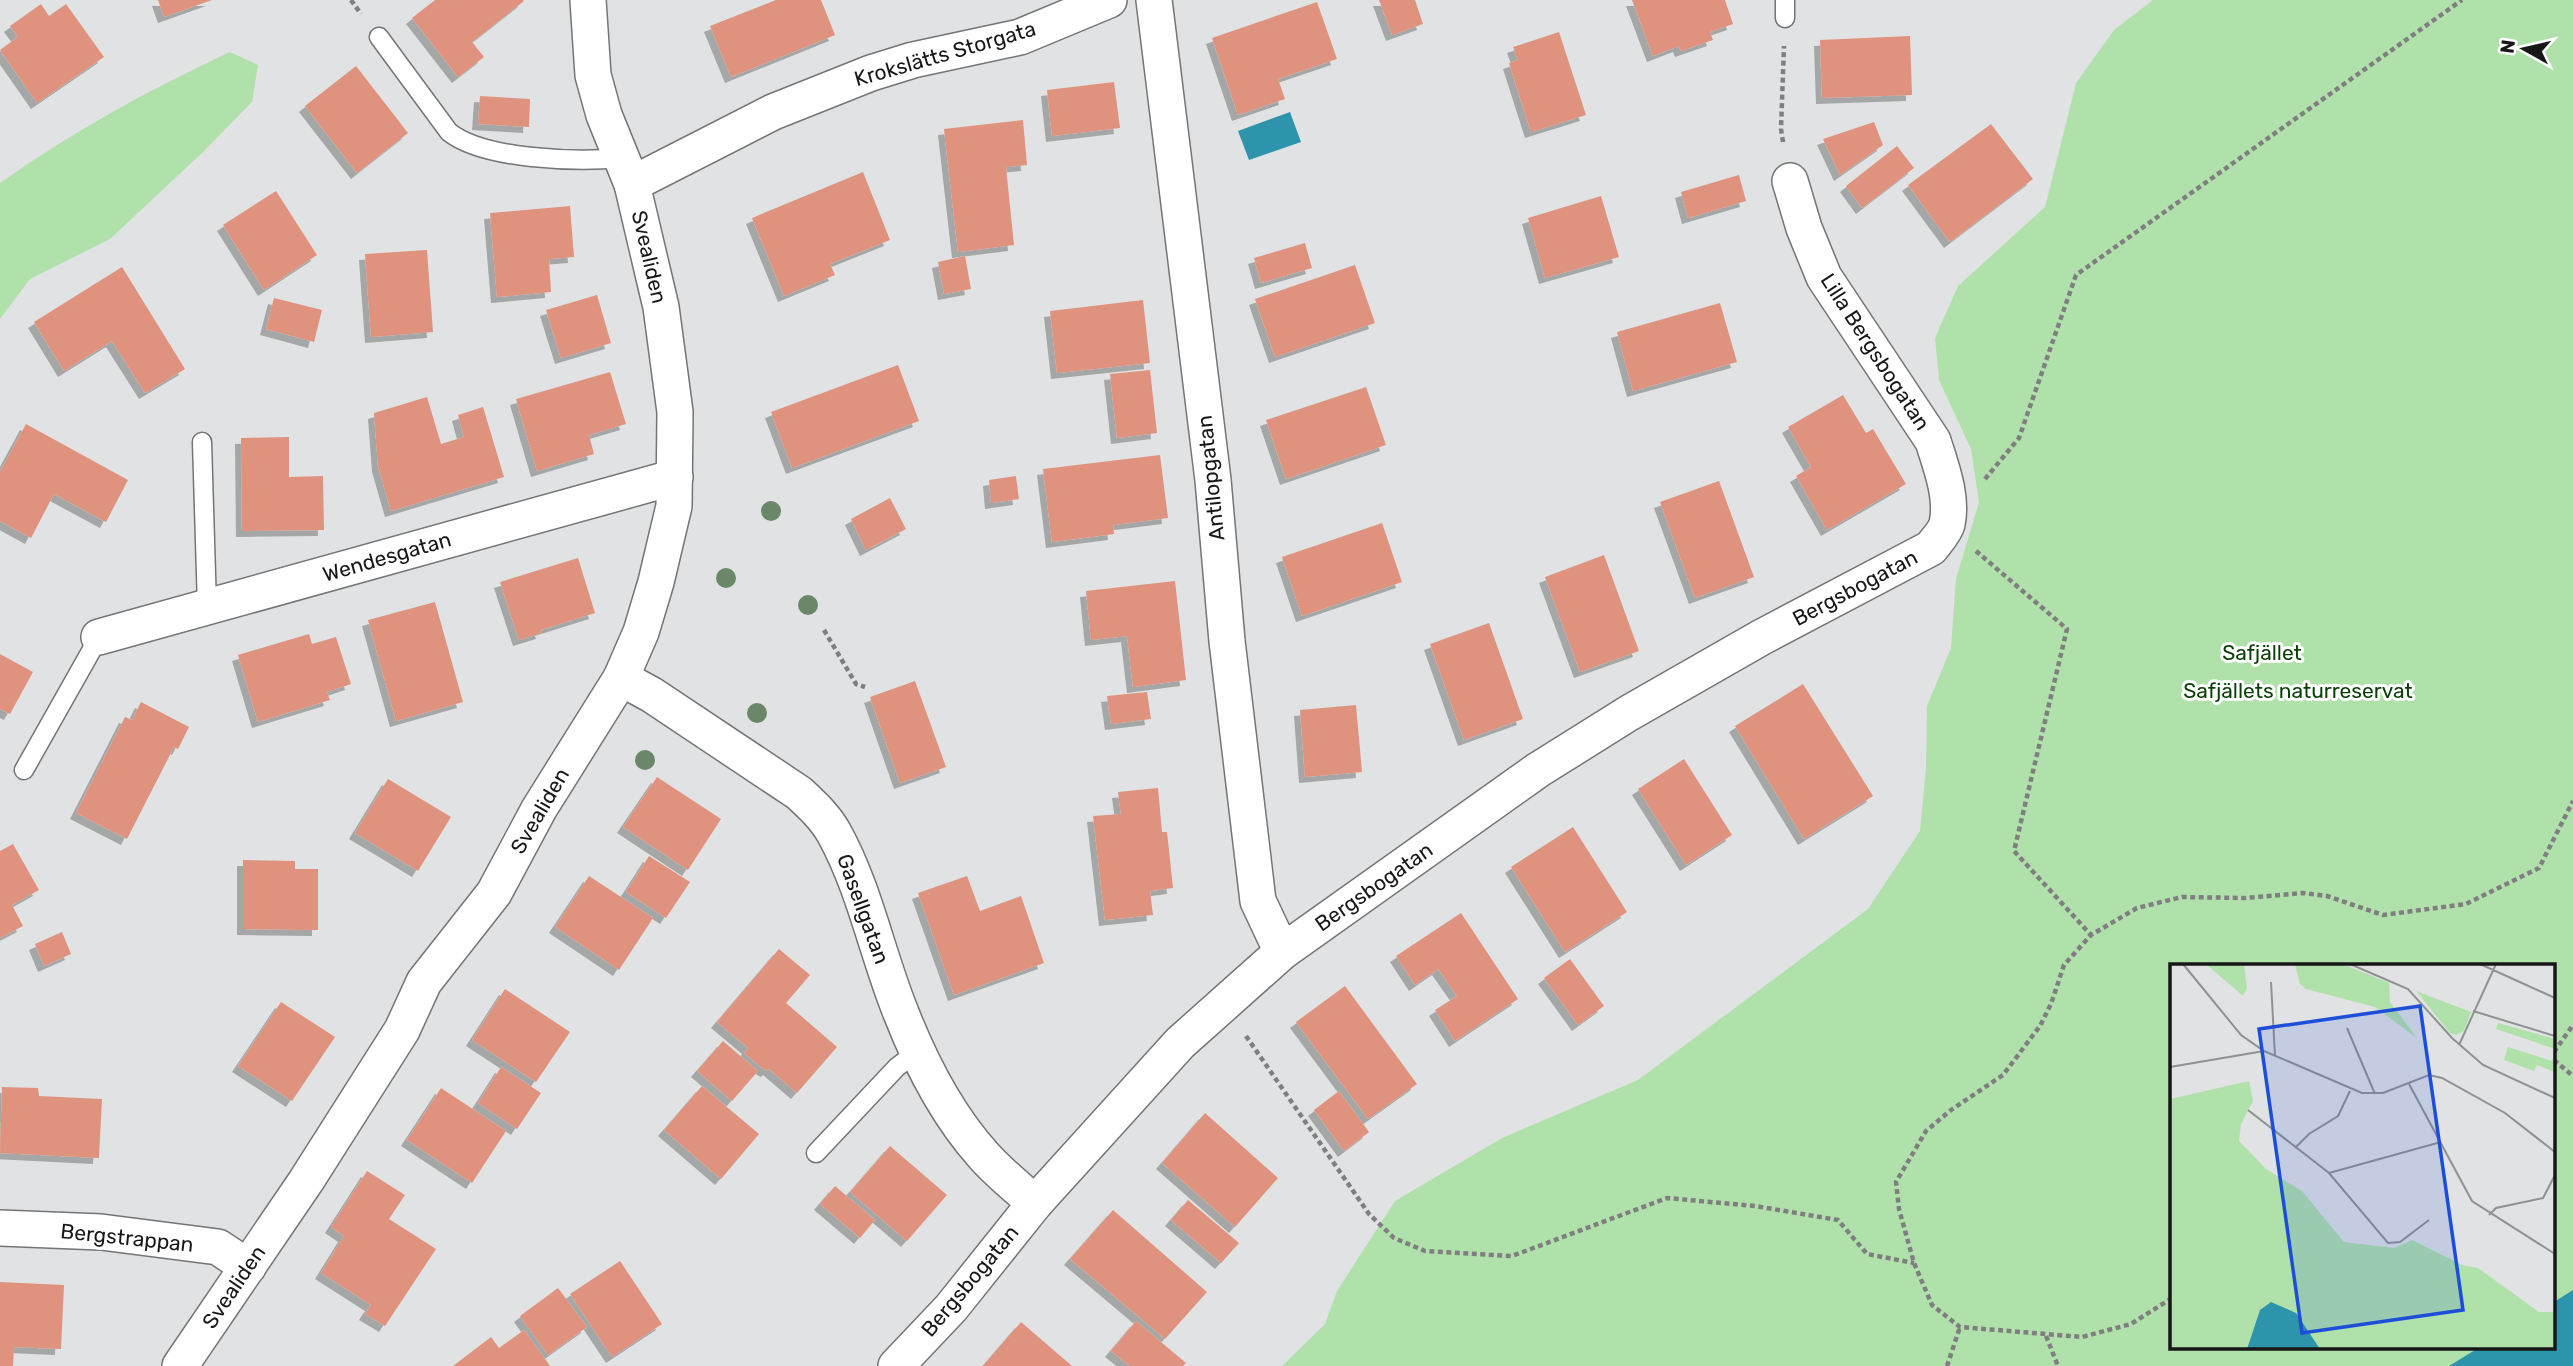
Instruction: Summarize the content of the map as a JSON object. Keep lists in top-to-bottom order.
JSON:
{
  "streets": {
    "street": [
      "Krokslätts Storgata",
      "Svealiden",
      "Lilla Bergsbogatan",
      "Antilopgatan",
      "Wendesgatan",
      "Bergsbogatan",
      "Gasellgatan",
      "Bergstrappan"
    ]
  },
  "crossings": [
    ["Krokslätts Storgata", "Svealiden"],
    ["Svealiden", "Wendesgatan"],
    ["Svealiden", "Gasellgatan"],
    ["Svealiden", "Bergstrappan"],
    ["Lilla Bergsbogatan", "Bergsbogatan"],
    ["Antilopgatan", "Bergsbogatan"],
    ["Bergsbogatan", "Gasellgatan"]
  ],
  "parks": ["Safjället", "Safjällets naturreservat"],
  "north": "left"
}
